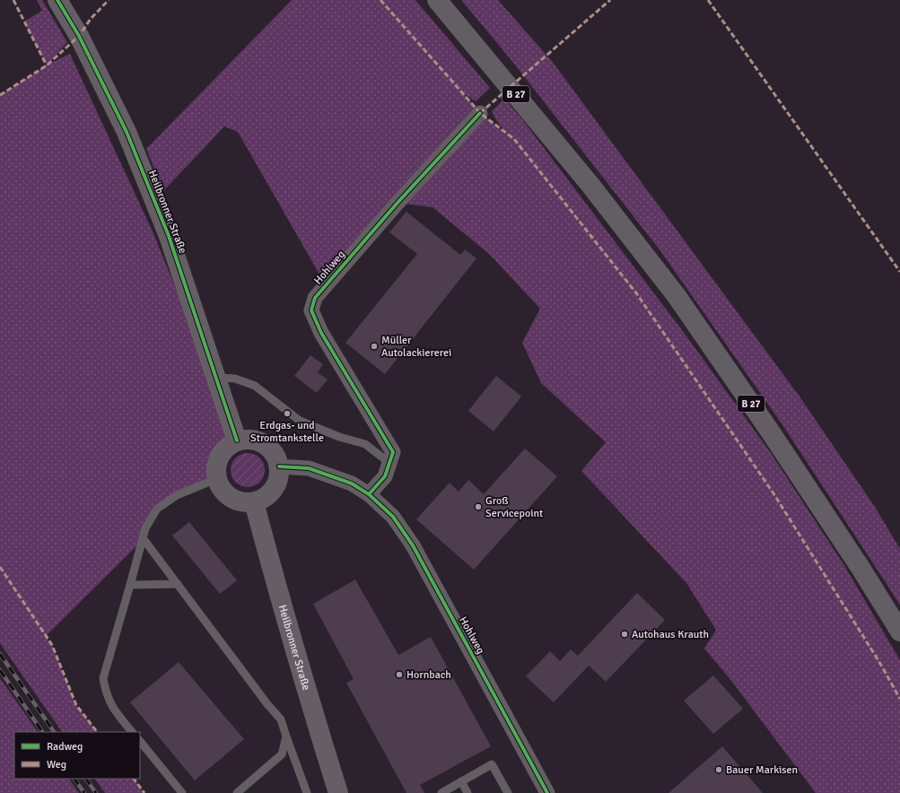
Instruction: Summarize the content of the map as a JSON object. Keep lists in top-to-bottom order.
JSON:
{
  "streets": {
    "main road": ["B 27"],
    "street": ["Heilbronner Straße", "Hohlweg"]
  },
  "crossings": [
    ["Heilbronner Straße", "Hohlweg"]
  ],
  "places": [
    "Müller Autolackiererei",
    "Erdgas- und Stromtankstelle",
    "Groß Servicepoint",
    "Autohaus Krauth",
    "Hornbach",
    "Bauer Markisen"
  ],
  "legend": ["Radweg", "Weg"]
}
